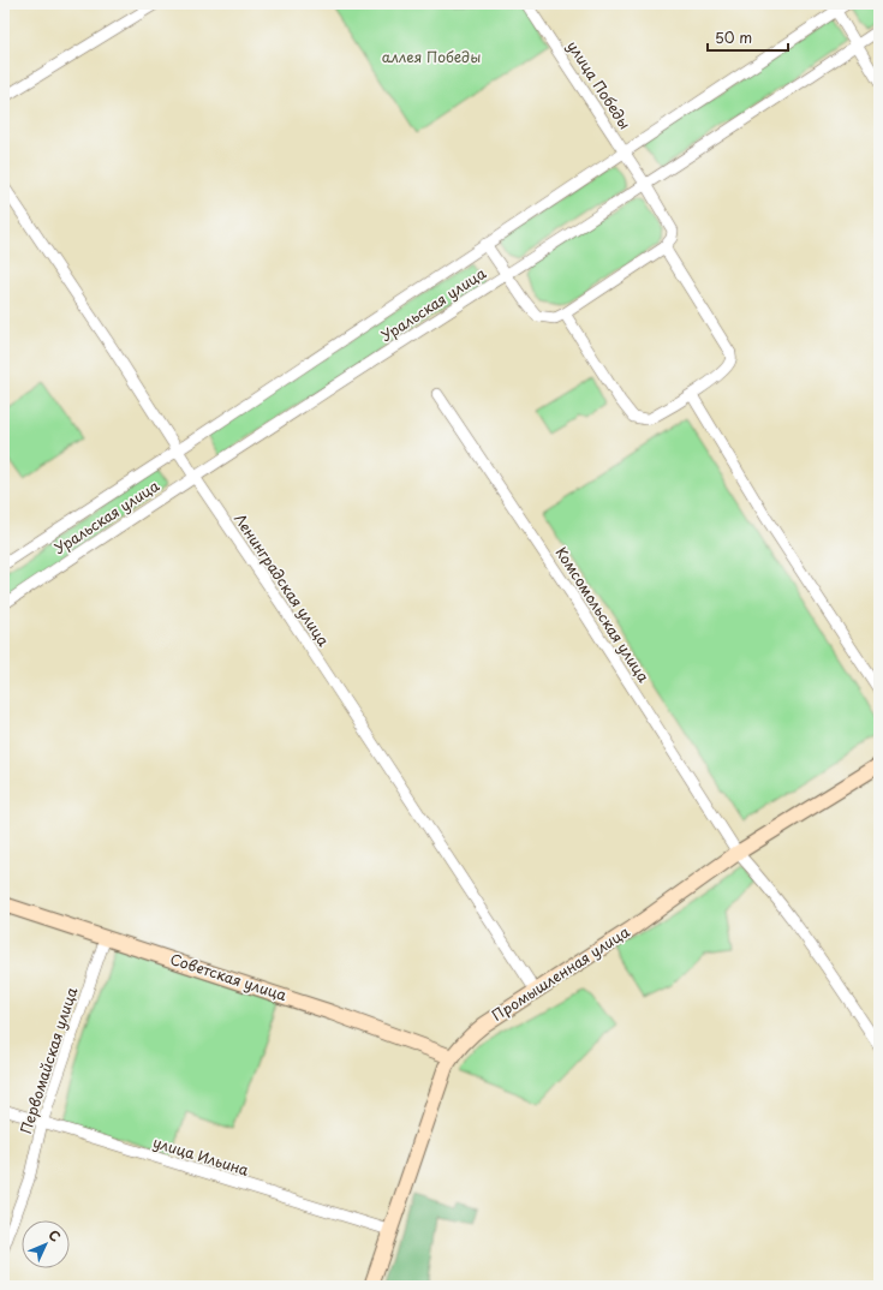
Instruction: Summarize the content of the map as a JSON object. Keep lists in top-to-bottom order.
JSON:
{
  "streets": {
    "main road": ["Промышленная улица", "Советская улица"],
    "street": [
      "улица Победы",
      "Уральская улица",
      "Ленинградская улица",
      "Комсомольская улица",
      "Первомайская улица",
      "улица Ильина"
    ]
  },
  "crossings": [
    ["улица Победы", "Уральская улица"],
    ["Уральская улица", "Ленинградская улица"],
    ["Ленинградская улица", "Промышленная улица"],
    ["Комсомольская улица", "Промышленная улица"],
    ["Промышленная улица", "Советская улица"],
    ["Промышленная улица", "улица Ильина"],
    ["Советская улица", "Первомайская улица"],
    ["Первомайская улица", "улица Ильина"]
  ],
  "parks": ["аллея Победы"],
  "scale_bar": "50 m",
  "north": "top right"
}
